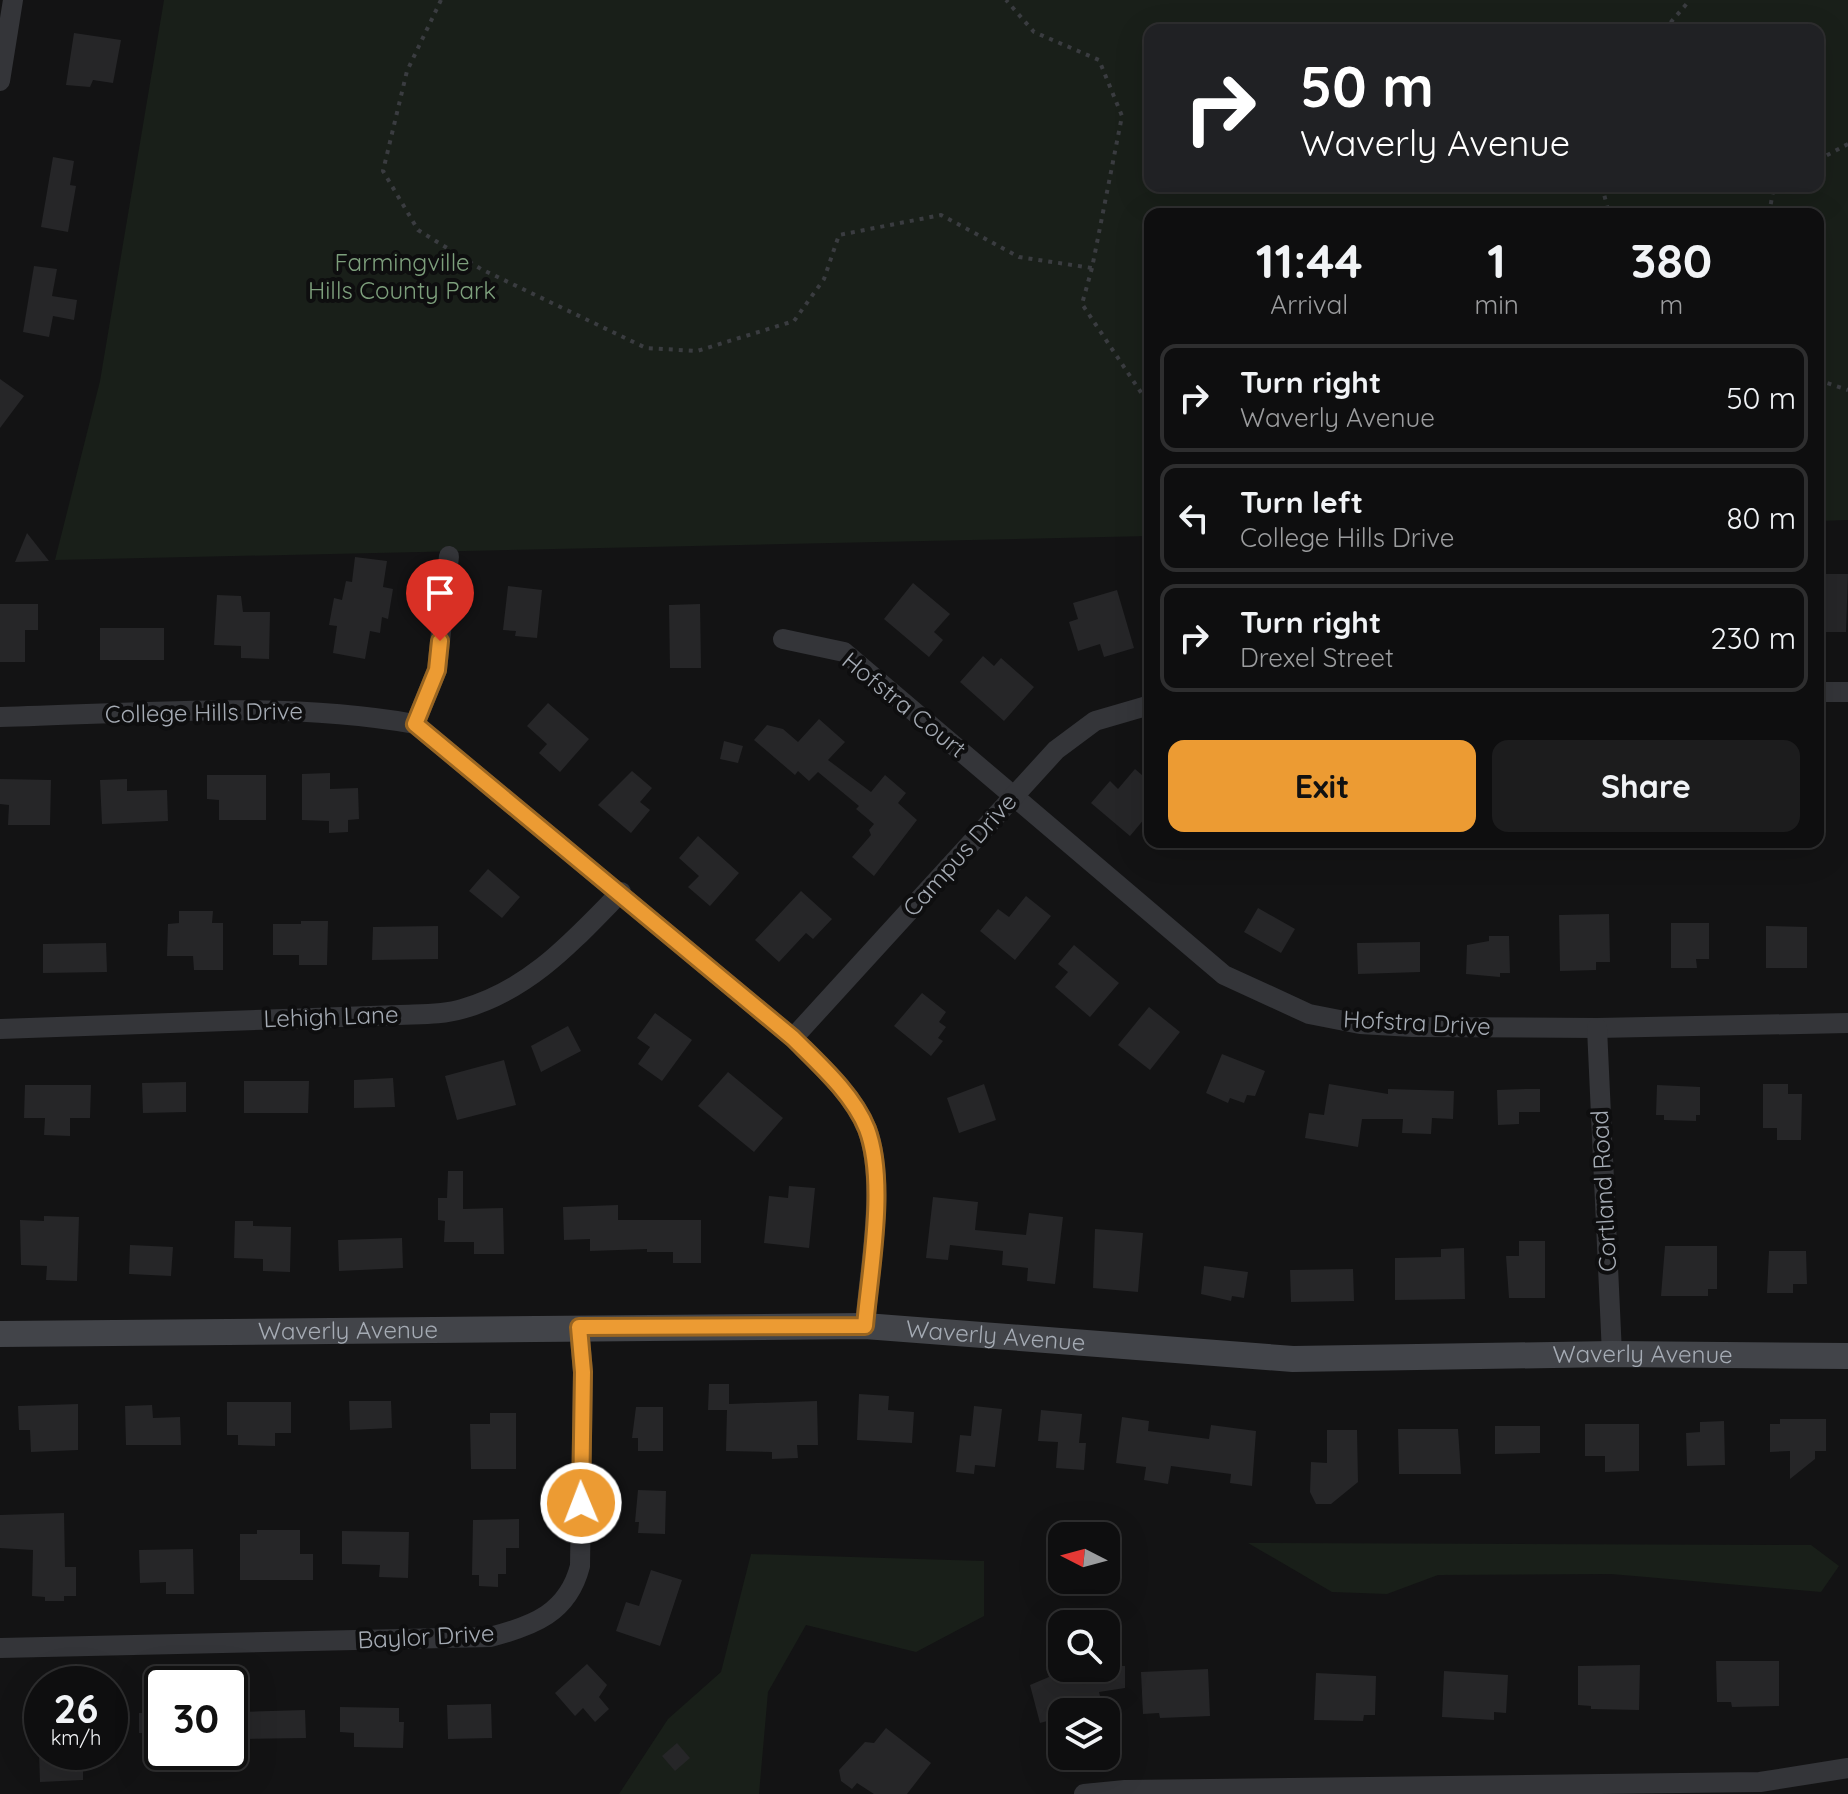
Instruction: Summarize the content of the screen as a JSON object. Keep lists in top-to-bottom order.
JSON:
{
  "streets": {
    "street": [
      "Hofstra Court",
      "College Hills Drive",
      "Campus Drive",
      "Lehigh Lane",
      "Hofstra Drive",
      "Cortland Road",
      "Waverly Avenue",
      "Baylor Drive"
    ]
  },
  "crossings": [
    ["Hofstra Court", "Campus Drive"],
    ["Hofstra Court", "Hofstra Drive"],
    ["College Hills Drive", "Campus Drive"],
    ["College Hills Drive", "Lehigh Lane"],
    ["College Hills Drive", "Waverly Avenue"],
    ["Campus Drive", "Hofstra Drive"],
    ["Hofstra Drive", "Cortland Road"],
    ["Cortland Road", "Waverly Avenue"],
    ["Waverly Avenue", "Baylor Drive"]
  ],
  "parks": ["Farmingville Hills County Park"],
  "north": "left",
  "page": {
    "turn": ["50 m", "Waverly Avenue"],
    "eta": [
      "11:44",
      "Arrival",
      "1",
      "min",
      "380",
      "m"
    ],
    "list": [
      {
        "name": "Turn right",
        "note": "Waverly Avenue",
        "value": "50 m"
      },
      {
        "name": "Turn left",
        "note": "College Hills Drive",
        "value": "80 m"
      },
      {
        "name": "Turn right",
        "note": "Drexel Street",
        "value": "230 m"
      }
    ],
    "buttons": ["Exit", "Share"],
    "speed": "26 km/h",
    "limit": "30"
  }
}
